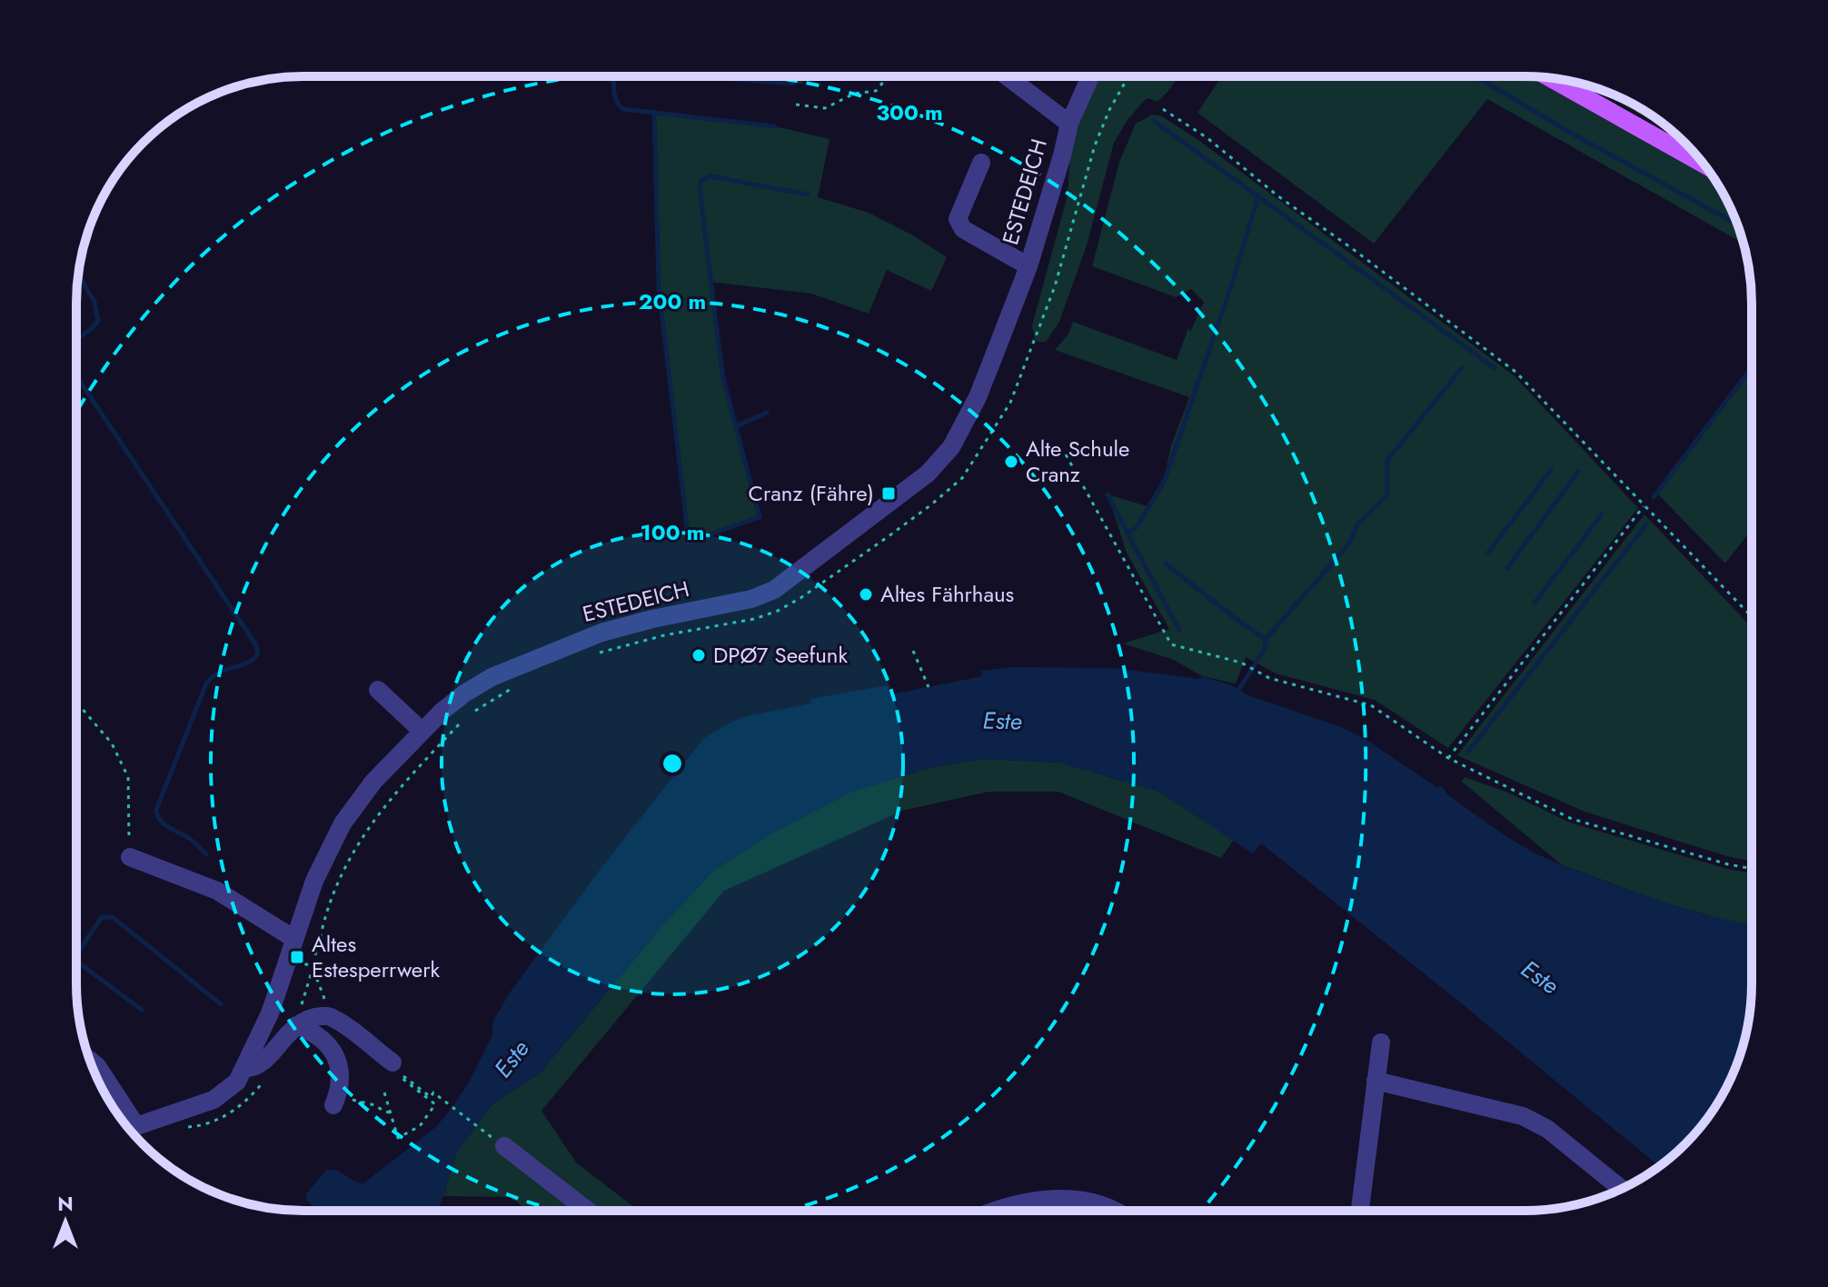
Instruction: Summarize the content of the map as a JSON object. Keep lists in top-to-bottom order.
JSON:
{
  "streets": {
    "street": ["ESTEDEICH"]
  },
  "water": ["Este"],
  "places": {
    "other": ["Alte Schule Cranz", "Altes Fährhaus", "DPØ7 Seefunk"],
    "transit": ["Cranz (Fähre)", "Altes Estesperrwerk"]
  },
  "north": "top",
  "rings": ["300 m", "200 m", "100 m"]
}
